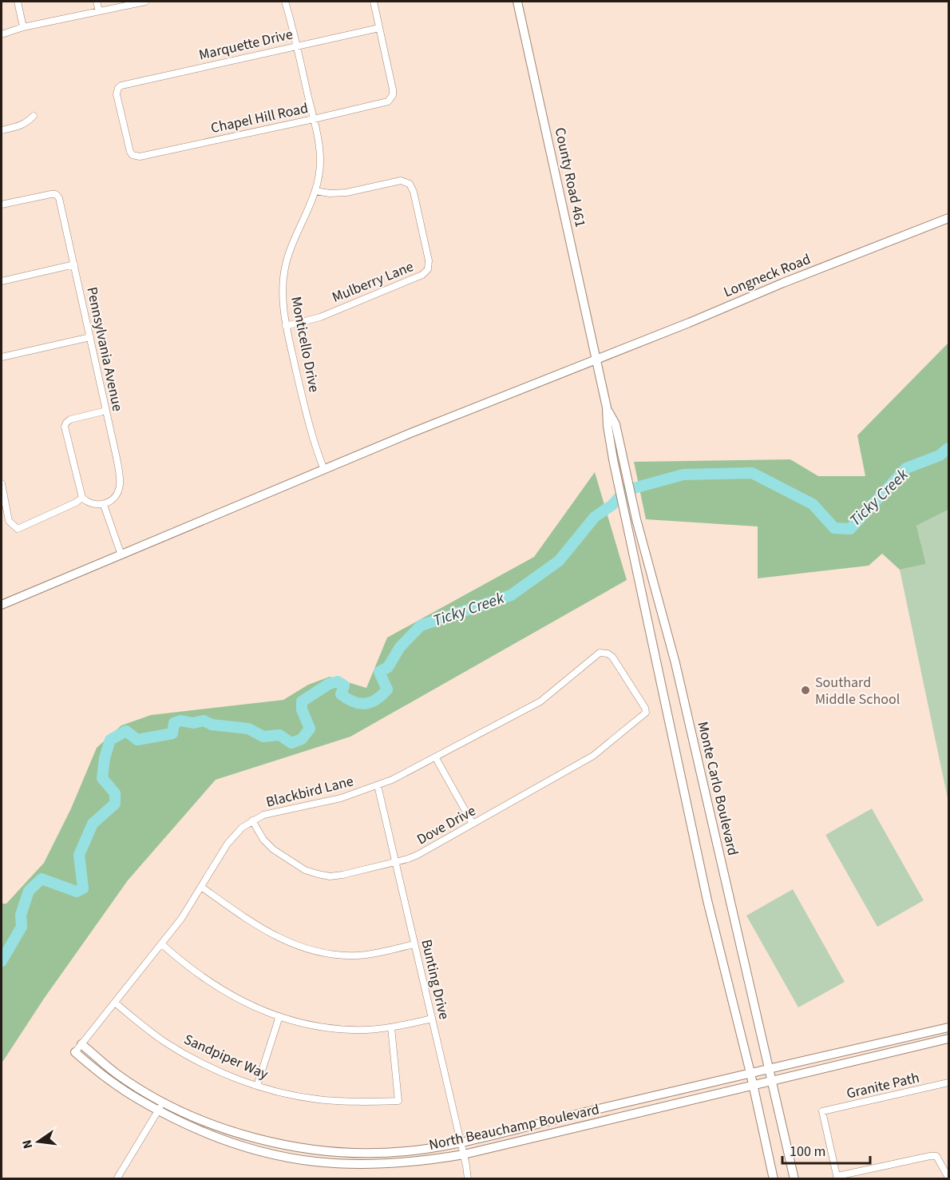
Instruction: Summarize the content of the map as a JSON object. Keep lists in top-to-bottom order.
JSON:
{
  "streets": {
    "street": [
      "Marquette Drive",
      "Chapel Hill Road",
      "County Road 461",
      "Longneck Road",
      "Mulberry Lane",
      "Monticello Drive",
      "Pennsylvania Avenue",
      "Monte Carlo Boulevard",
      "Blackbird Lane",
      "Dove Drive",
      "Bunting Drive",
      "Sandpiper Way",
      "Granite Path",
      "North Beauchamp Boulevard"
    ]
  },
  "crossings": [
    ["Marquette Drive", "Chapel Hill Road"],
    ["Marquette Drive", "Monticello Drive"],
    ["Chapel Hill Road", "Monticello Drive"],
    ["County Road 461", "Longneck Road"],
    ["County Road 461", "Monte Carlo Boulevard"],
    ["Longneck Road", "Monticello Drive"],
    ["Longneck Road", "Monte Carlo Boulevard"],
    ["Mulberry Lane", "Monticello Drive"],
    ["Monte Carlo Boulevard", "North Beauchamp Boulevard"],
    ["Blackbird Lane", "Dove Drive"],
    ["Blackbird Lane", "Bunting Drive"],
    ["Blackbird Lane", "Sandpiper Way"],
    ["Blackbird Lane", "North Beauchamp Boulevard"],
    ["Dove Drive", "Bunting Drive"],
    ["Bunting Drive", "North Beauchamp Boulevard"]
  ],
  "water": ["Ticky Creek"],
  "places": ["Southard Middle School"],
  "scale_bar": "100 m",
  "north": "left"
}
